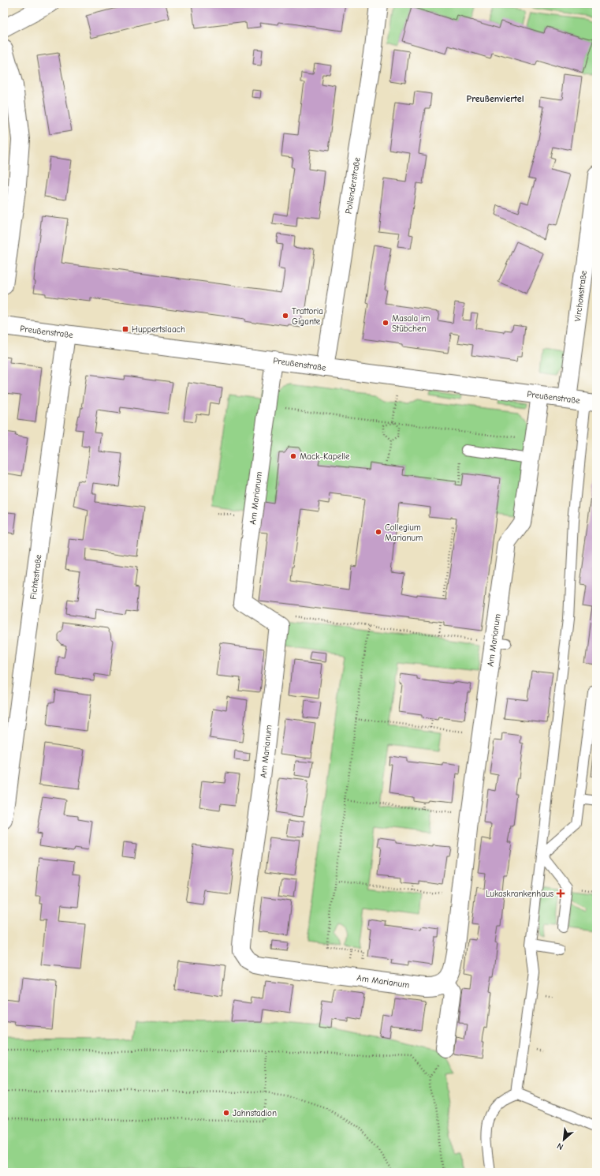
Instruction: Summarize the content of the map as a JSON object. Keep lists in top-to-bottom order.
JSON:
{
  "streets": {
    "street": [
      "Pollenderstraße",
      "Virchowstraße",
      "Preußenstraße",
      "Am Marianum",
      "Fichtestraße"
    ]
  },
  "crossings": [
    ["Pollenderstraße", "Preußenstraße"],
    ["Virchowstraße", "Preußenstraße"],
    ["Preußenstraße", "Am Marianum"],
    ["Preußenstraße", "Fichtestraße"]
  ],
  "districts": ["Preußenviertel"],
  "places": {
    "other": [
      "Trattoria Gigante",
      "Masala im Stübchen",
      "Mack-Kapelle",
      "Collegium Marianum",
      "Jahnstadion"
    ],
    "transit": ["Huppertslaach"],
    "health": ["Lukaskrankenhaus"]
  },
  "north": "bottom left"
}
